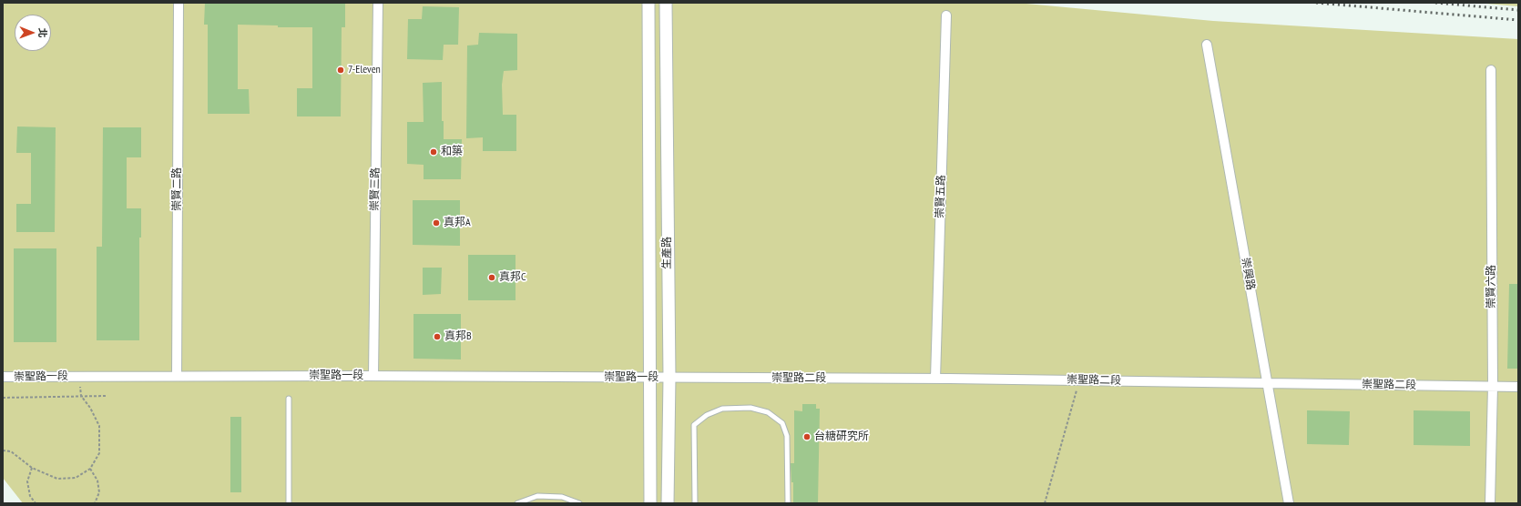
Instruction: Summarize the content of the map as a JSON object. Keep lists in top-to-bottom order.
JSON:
{
  "streets": {
    "street": [
      "崇賢二路",
      "崇賢三路",
      "崇賢五路",
      "生產路",
      "崇興路",
      "崇賢六路",
      "崇聖路一段",
      "崇聖路二段"
    ]
  },
  "crossings": [
    ["崇賢二路", "崇聖路一段"],
    ["崇賢三路", "崇聖路一段"],
    ["崇賢五路", "崇聖路二段"],
    ["生產路", "崇聖路一段"],
    ["生產路", "崇聖路二段"],
    ["崇興路", "崇聖路二段"],
    ["崇賢六路", "崇聖路二段"],
    ["崇聖路一段", "崇聖路二段"]
  ],
  "places": [
    "7-Eleven",
    "和築",
    "真邦A",
    "真邦C",
    "真邦B",
    "台糖研究所"
  ],
  "north": "right"
}
